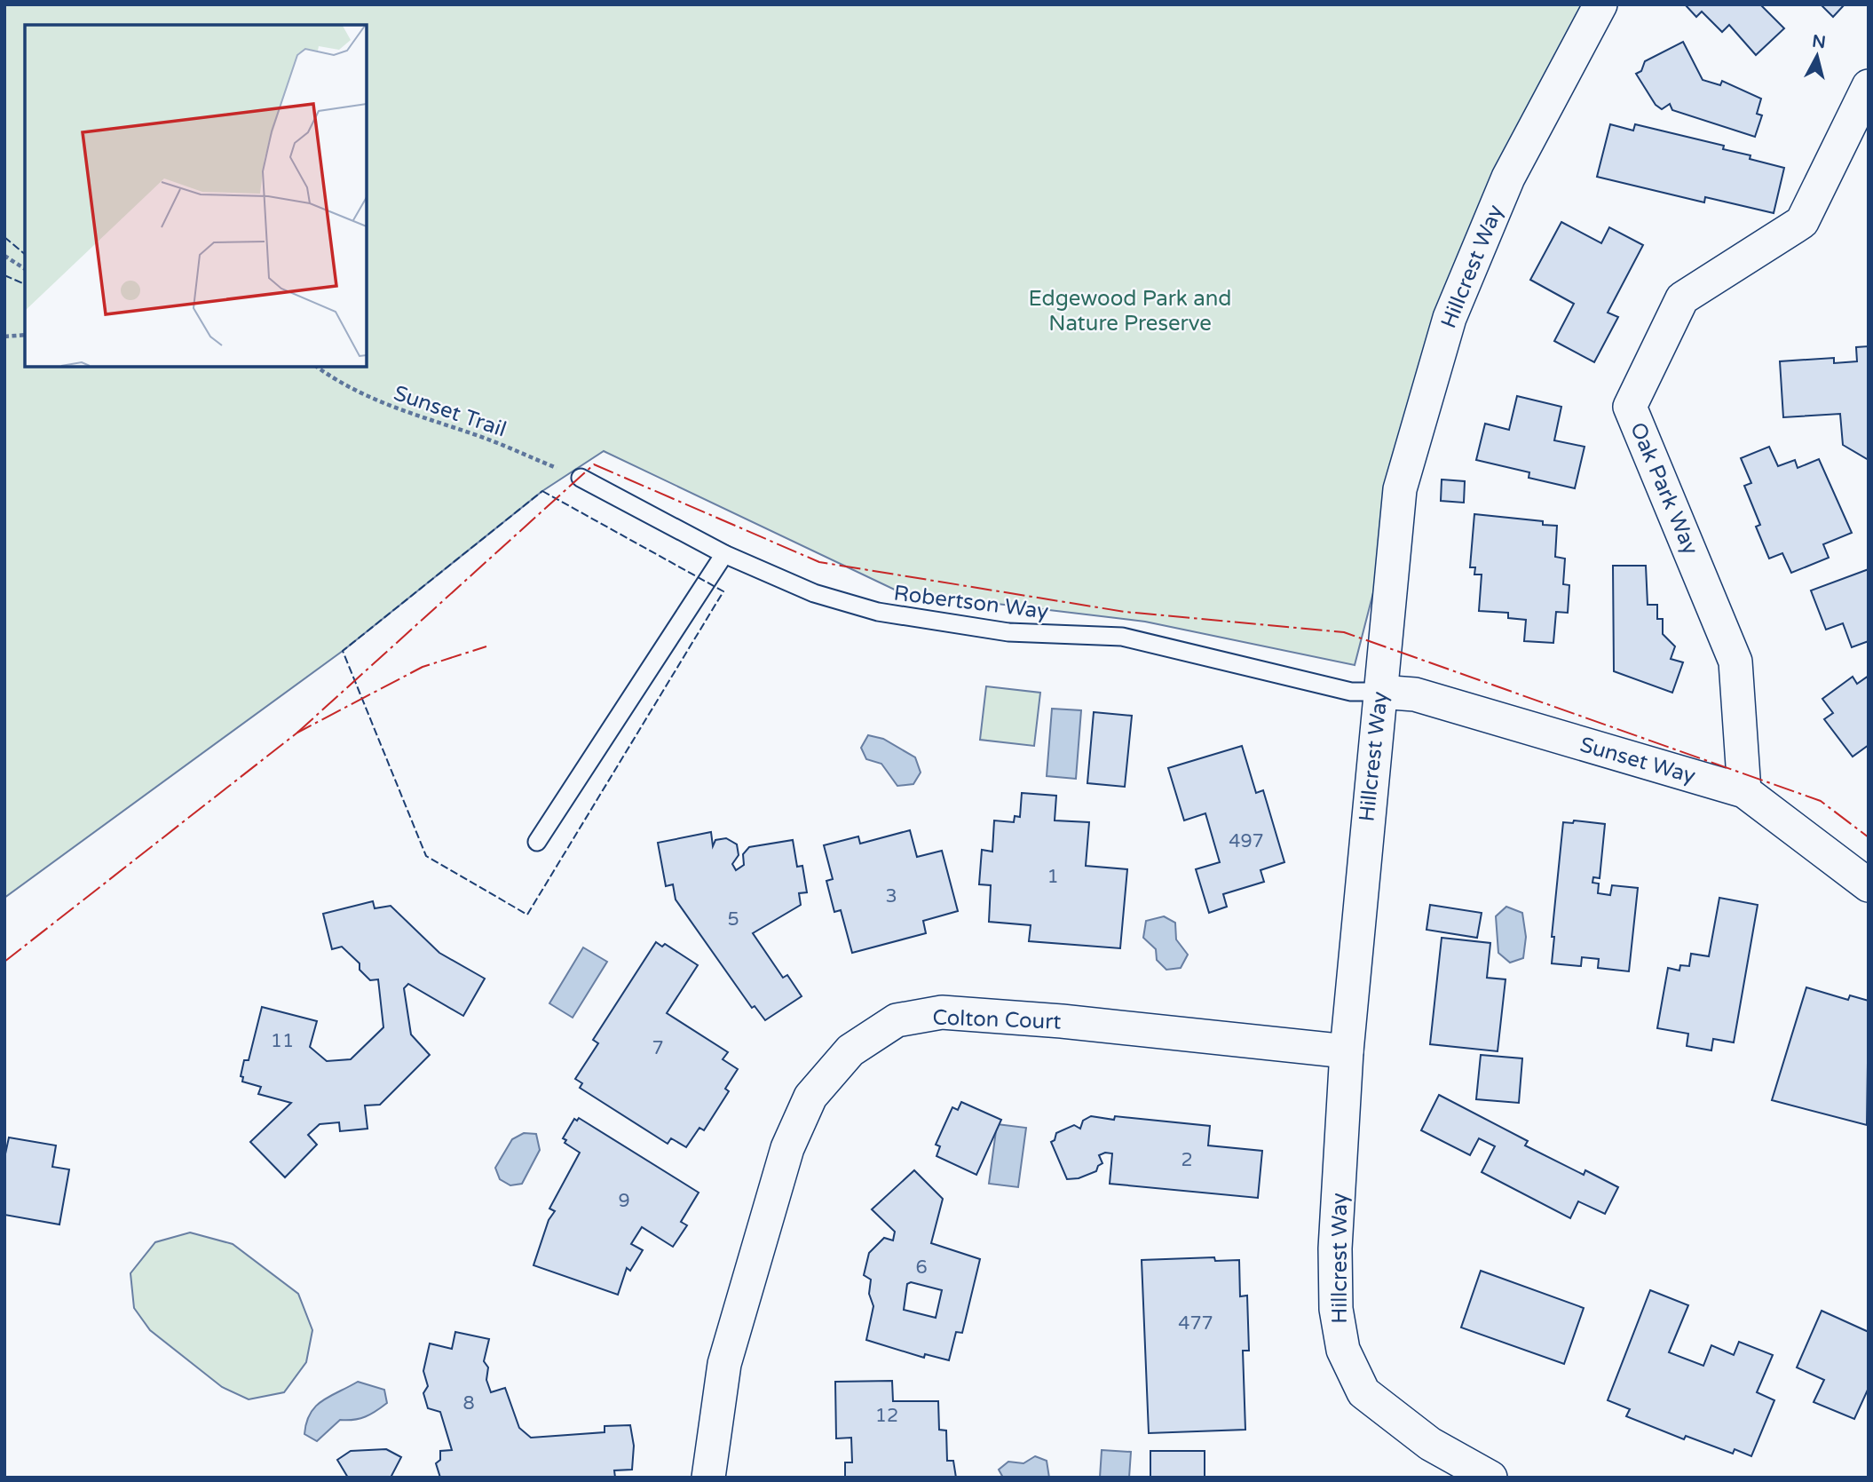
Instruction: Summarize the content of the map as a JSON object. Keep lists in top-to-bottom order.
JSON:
{
  "streets": {
    "street": [
      "Hillcrest Way",
      "Oak Park Way",
      "Sunset Way",
      "Colton Court"
    ],
    "lane": ["Robertson Way"],
    "path": ["Sunset Trail"]
  },
  "crossings": [
    ["Hillcrest Way", "Robertson Way"],
    ["Hillcrest Way", "Sunset Way"],
    ["Hillcrest Way", "Colton Court"],
    ["Sunset Trail", "Robertson Way"],
    ["Oak Park Way", "Sunset Way"],
    ["Robertson Way", "Sunset Way"]
  ],
  "parks": ["Edgewood Park and Nature Preserve"],
  "house_numbers": [
    "497",
    "1",
    "3",
    "5",
    "11",
    "7",
    "2",
    "9",
    "6",
    "477",
    "8",
    "12"
  ],
  "north": "top"
}
